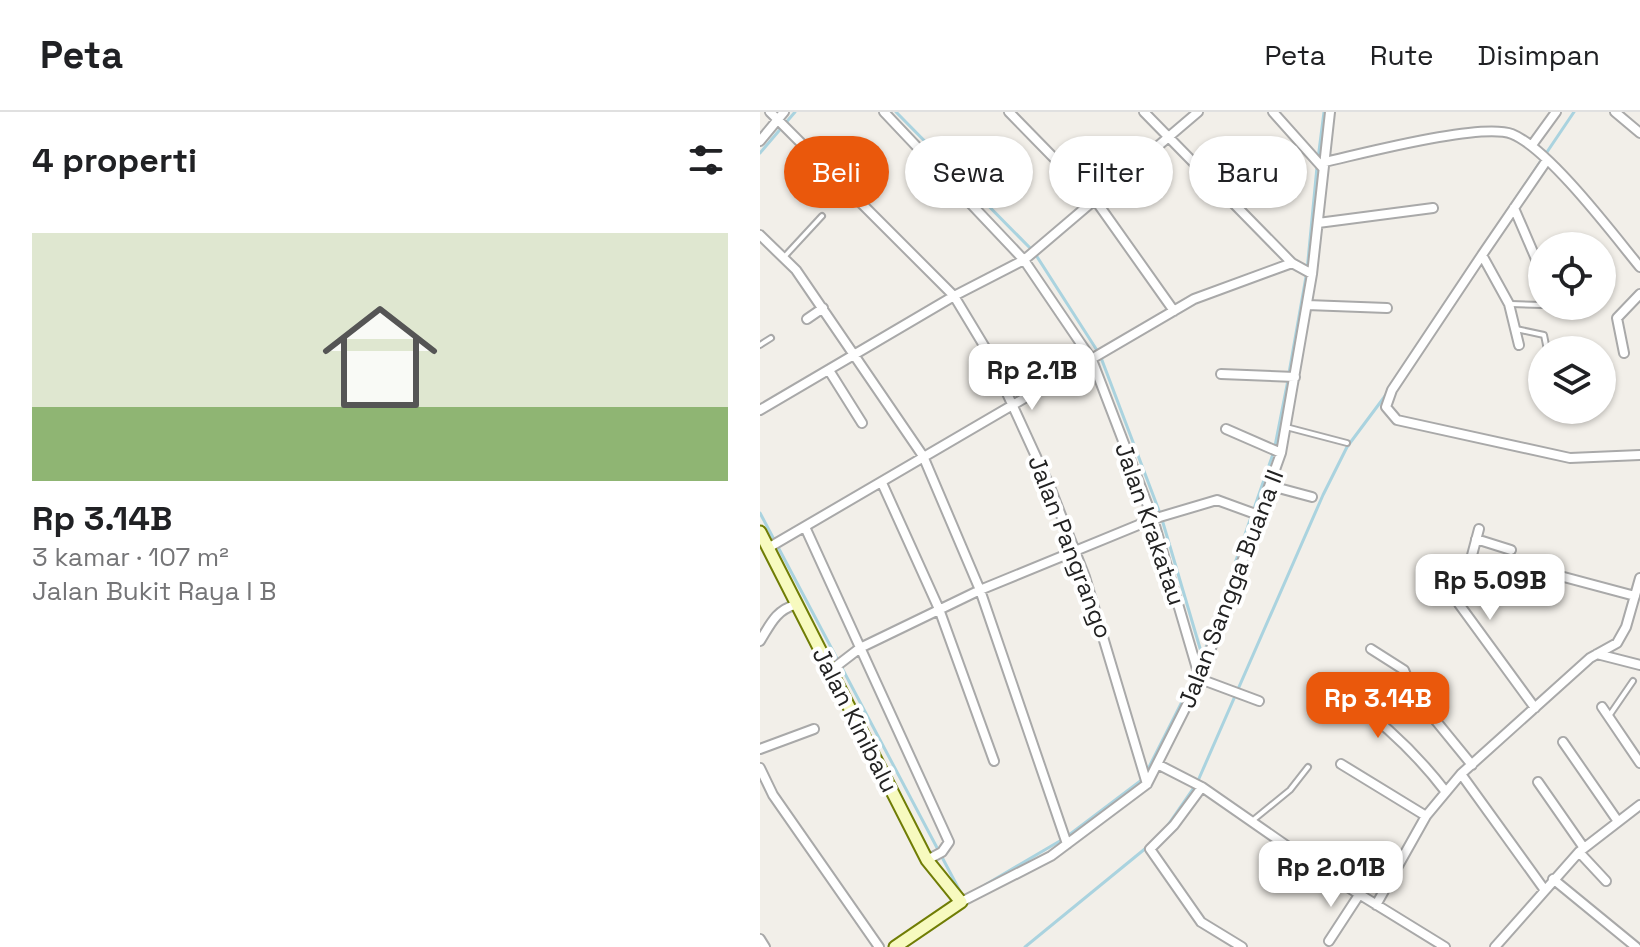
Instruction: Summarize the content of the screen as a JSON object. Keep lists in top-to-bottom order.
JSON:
{
  "streets": {
    "street": [
      "Jalan Krakatau",
      "Jalan Pangrango",
      "Jalan Sangga Buana II",
      "Jalan Kinibalu"
    ]
  },
  "crossings": [
    ["Jalan Krakatau", "Jalan Sangga Buana II"],
    ["Jalan Pangrango", "Jalan Sangga Buana II"],
    ["Jalan Sangga Buana II", "Jalan Kinibalu"]
  ],
  "page": {
    "header": "Peta",
    "nav": ["Peta", "Rute", "Disimpan"],
    "heading": "4 properti",
    "chip": [
      "Beli",
      "Sewa",
      "Filter",
      "Baru"
    ],
    "list": [
      {
        "name": "Rp 3.14B",
        "note": "3 kamar · 107 m² · Jalan Bukit Raya I B"
      }
    ],
    "price": [
      "Rp 2.1B",
      "Rp 5.09B",
      "Rp 3.14B",
      "Rp 2.01B"
    ]
  }
}
